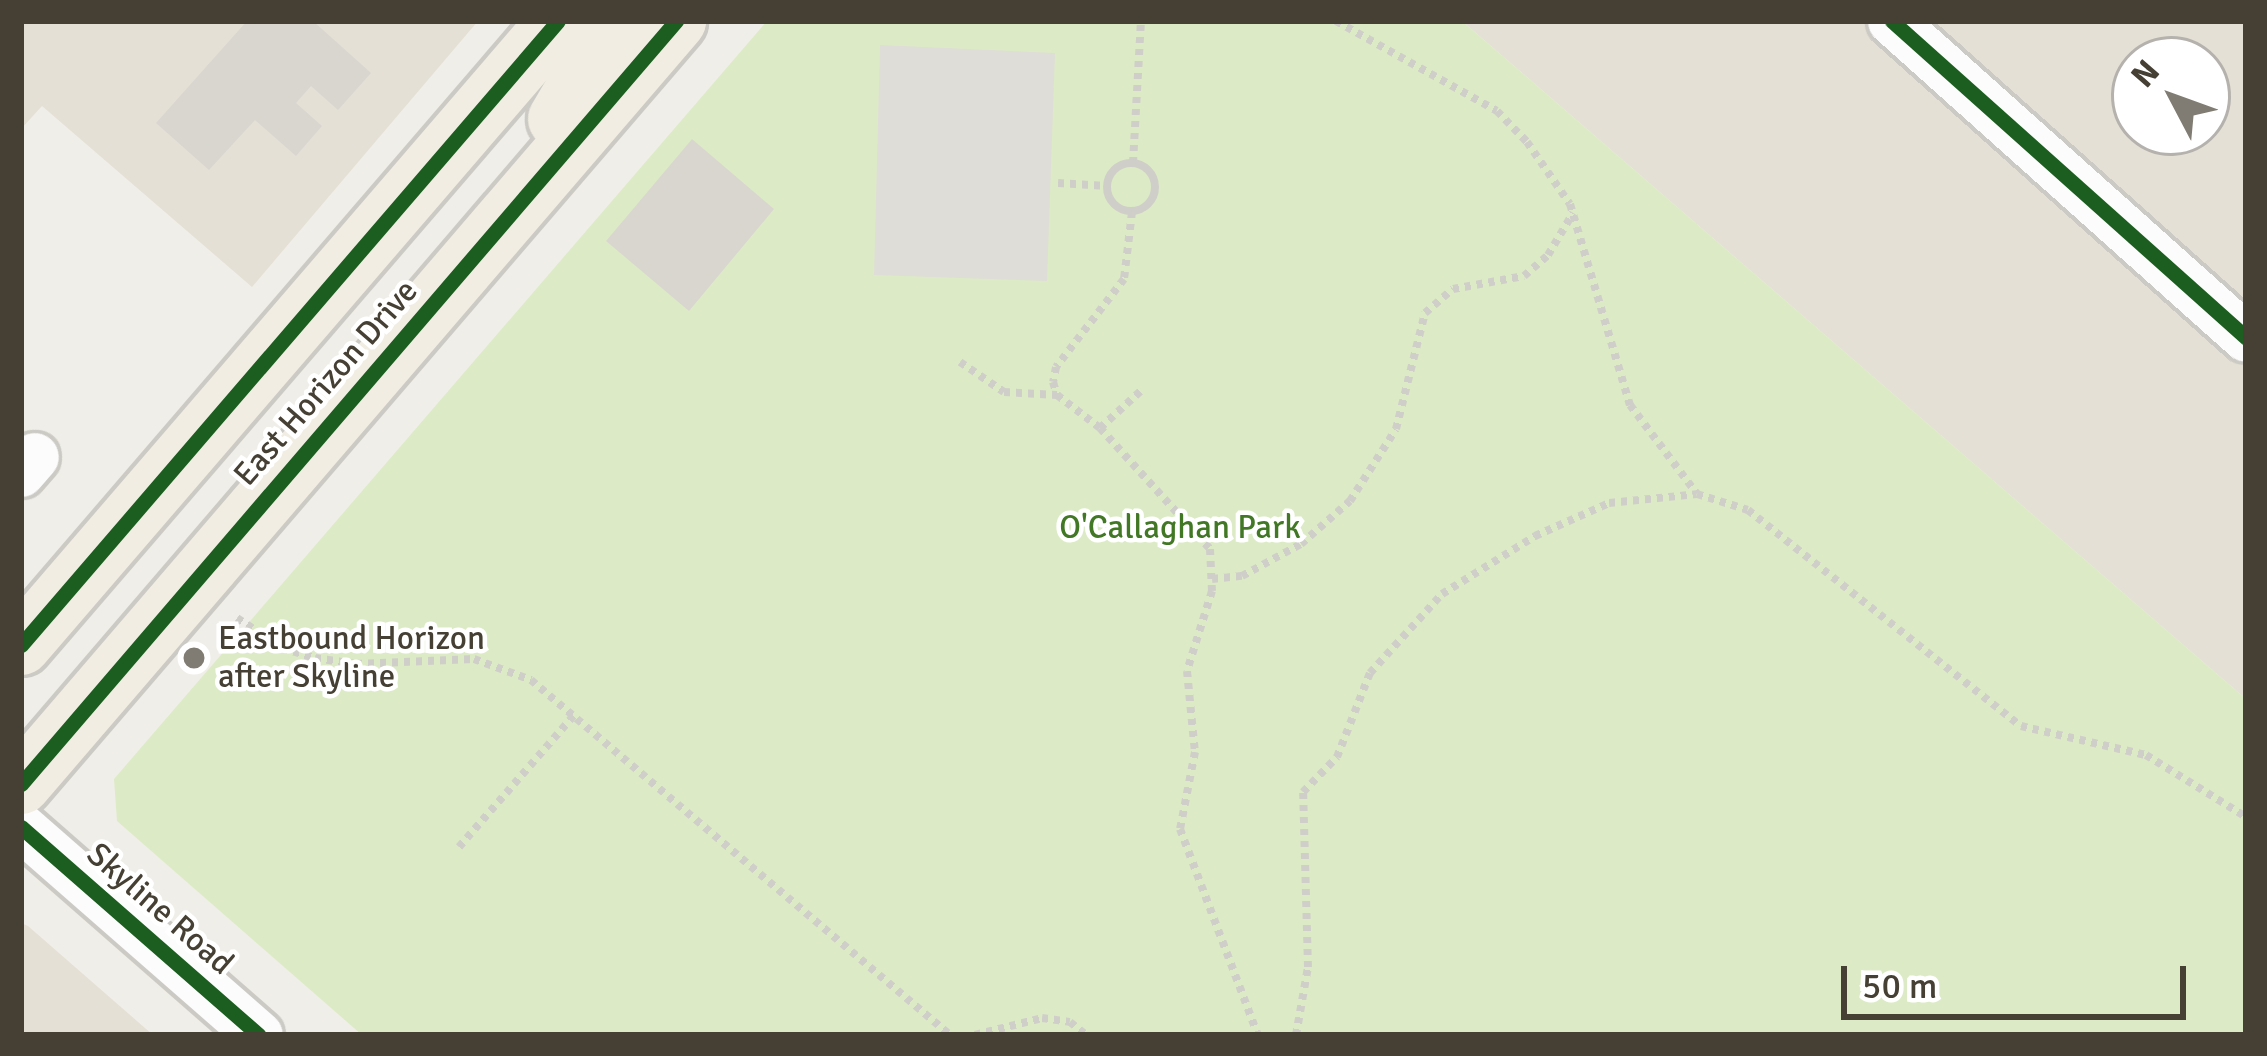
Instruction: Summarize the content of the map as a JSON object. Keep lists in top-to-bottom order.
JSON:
{
  "streets": {
    "main road": ["East Horizon Drive"],
    "street": ["Skyline Road"]
  },
  "parks": ["O'Callaghan Park"],
  "places": ["Eastbound Horizon after Skyline"],
  "scale_bar": "50 m",
  "north": "top left"
}
